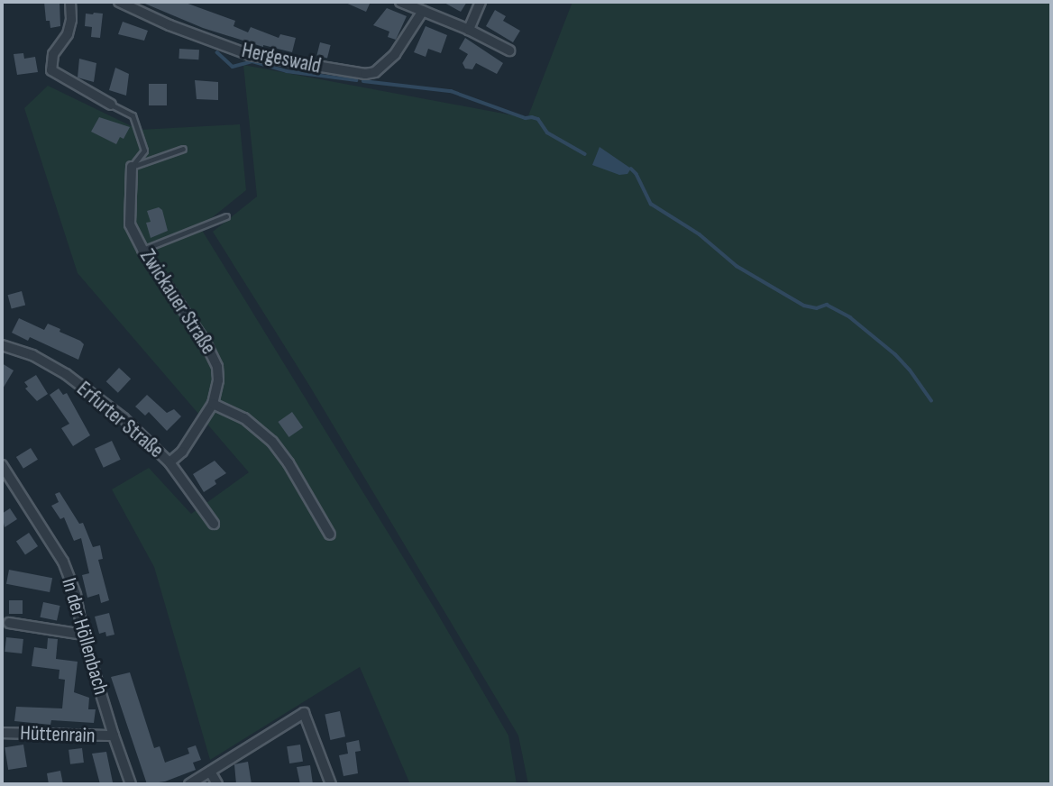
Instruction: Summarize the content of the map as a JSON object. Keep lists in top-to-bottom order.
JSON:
{
  "streets": {
    "street": [
      "Hergeswald",
      "Zwickauer Straße",
      "Erfurter Straße",
      "In der Höllenbach",
      "Hüttenrain"
    ]
  },
  "crossings": [
    ["Zwickauer Straße", "Erfurter Straße"],
    ["In der Höllenbach", "Hüttenrain"]
  ]
}
